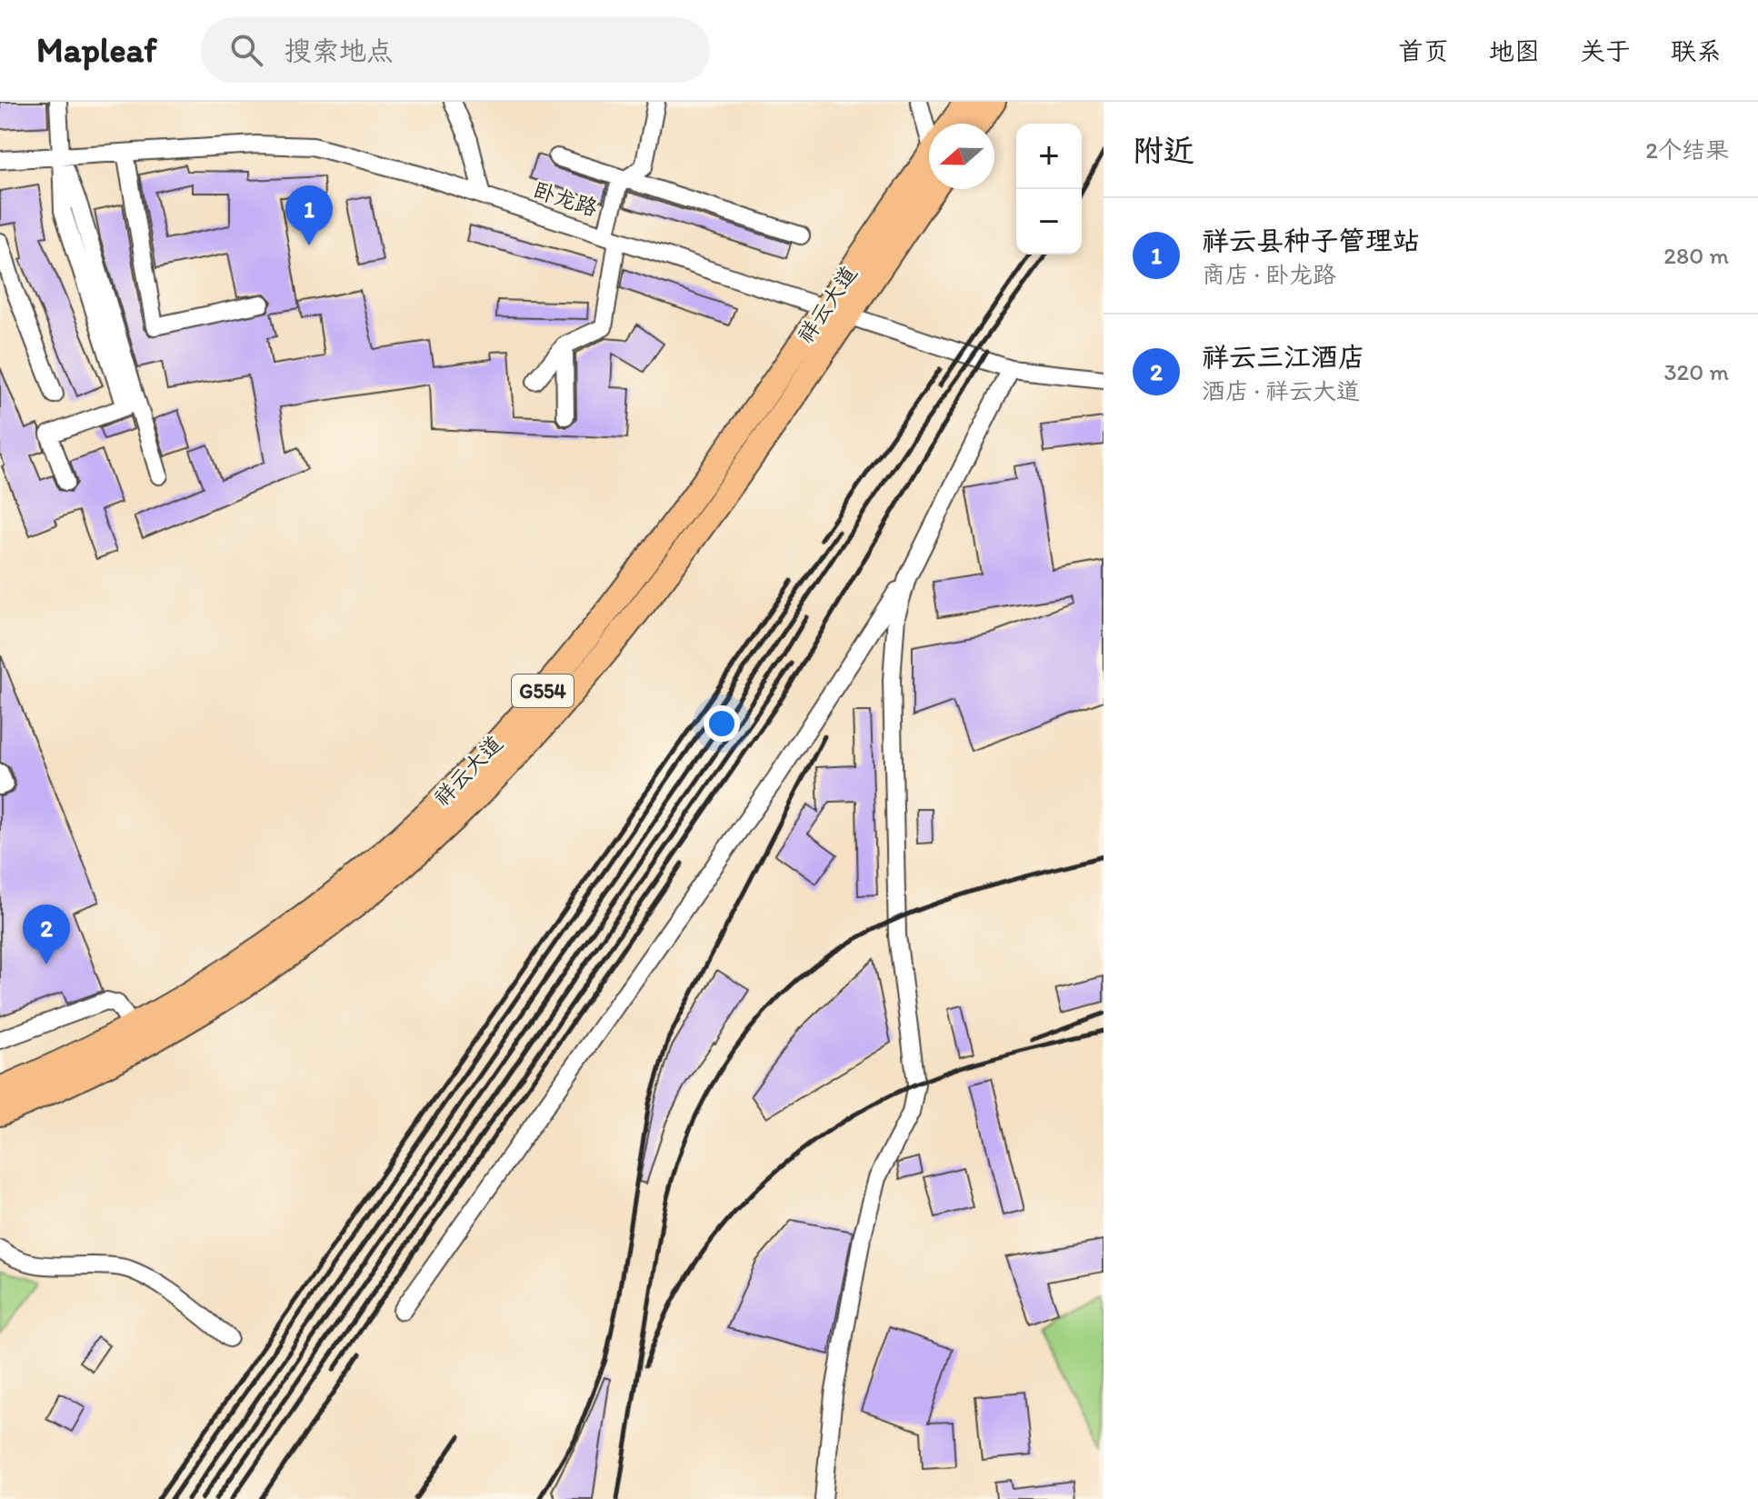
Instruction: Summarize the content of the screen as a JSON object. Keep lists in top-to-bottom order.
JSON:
{
  "streets": {
    "highway": ["祥云大道", "G554"],
    "street": ["卧龙路"]
  },
  "crossings": [
    ["卧龙路", "祥云大道"]
  ],
  "north": "left",
  "page": {
    "header": "Mapleaf",
    "search": "搜索地点",
    "nav": [
      "首页",
      "地图",
      "关于",
      "联系"
    ],
    "heading": ["附近", "2个结果"],
    "map_buttons": ["+", "−"],
    "pins": ["1", "2"],
    "list": [
      {
        "mark": "1",
        "name": "祥云县种子管理站",
        "note": "商店 · 卧龙路",
        "value": "280 m"
      },
      {
        "mark": "2",
        "name": "祥云三江酒店",
        "note": "酒店 · 祥云大道",
        "value": "320 m"
      }
    ]
  }
}
